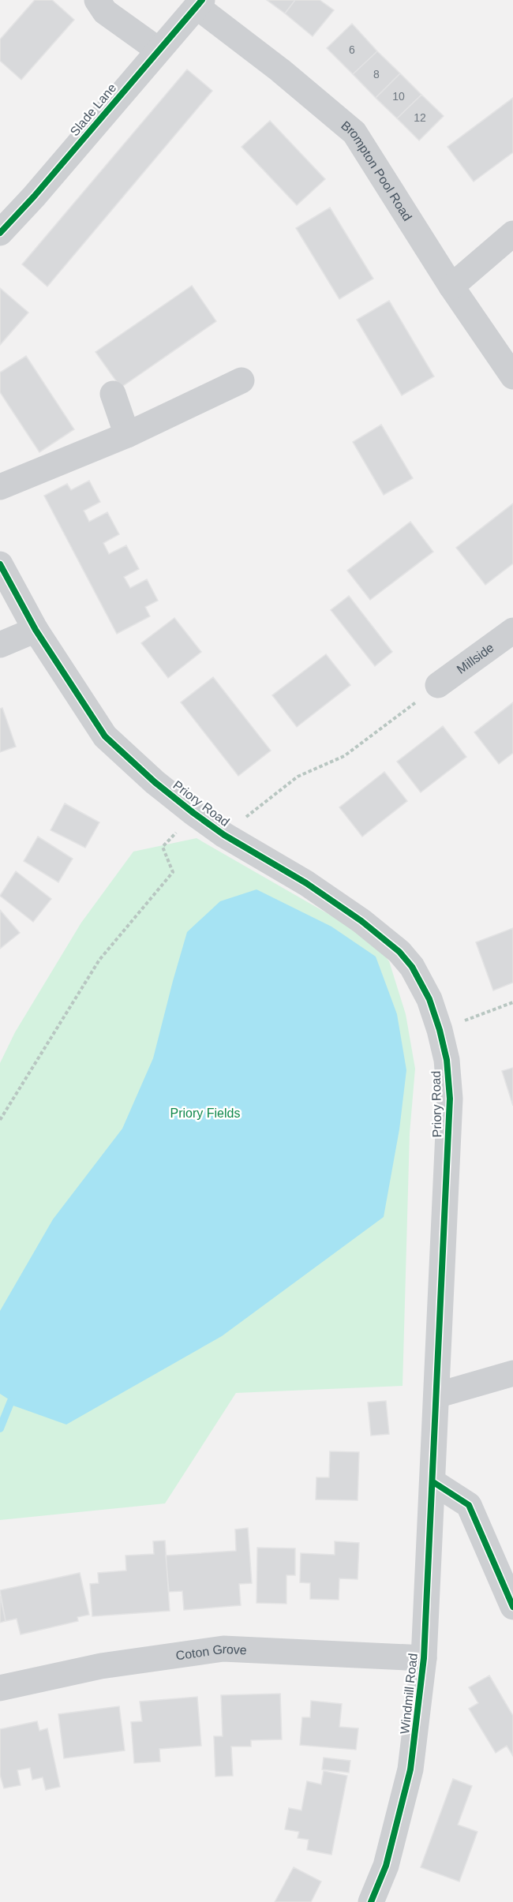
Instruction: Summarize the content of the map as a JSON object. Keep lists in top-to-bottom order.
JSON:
{
  "streets": {
    "street": [
      "Slade Lane",
      "Brompton Pool Road",
      "Millside",
      "Priory Road",
      "Coton Grove",
      "Windmill Road"
    ]
  },
  "crossings": [
    ["Slade Lane", "Brompton Pool Road"],
    ["Priory Road", "Windmill Road"],
    ["Coton Grove", "Windmill Road"]
  ],
  "parks": ["Priory Fields"],
  "house_numbers": [
    "6",
    "8",
    "10",
    "12"
  ]
}
